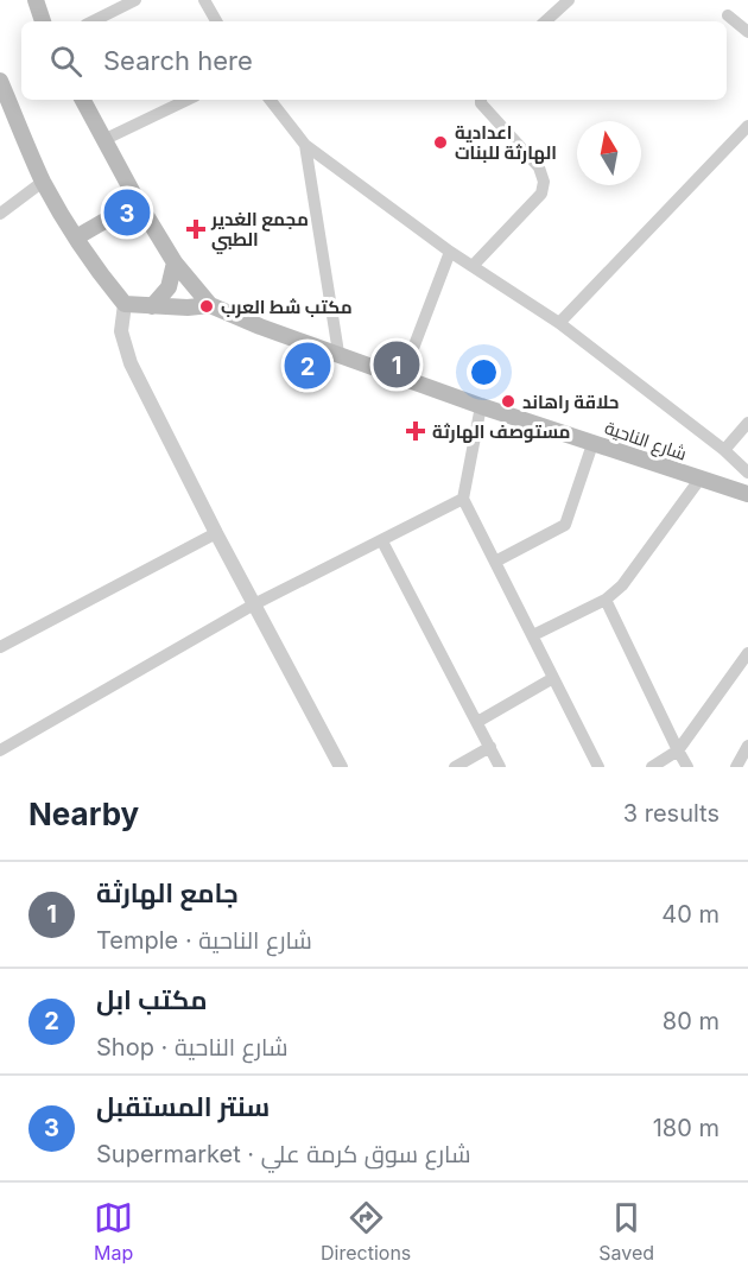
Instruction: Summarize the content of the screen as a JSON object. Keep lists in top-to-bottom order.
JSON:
{
  "streets": {
    "main road": ["شارع الناحية"]
  },
  "places": {
    "other": ["اعدادية الهارثة للبنات", "مكتب شط العرب", "حلاقة راهاند"],
    "health": ["مجمع الغدير الطبي", "مستوصف الهارثة"]
  },
  "north": "top",
  "page": {
    "search": "Search here",
    "pins": ["3", "1", "2"],
    "heading": ["Nearby", "3 results"],
    "list": [
      {
        "mark": "1",
        "name": "جامع الهارثة",
        "note": "Temple · شارع الناحية",
        "value": "40 m"
      },
      {
        "mark": "2",
        "name": "مكتب ابل",
        "note": "Shop · شارع الناحية",
        "value": "80 m"
      },
      {
        "mark": "3",
        "name": "سنتر المستقبل",
        "note": "Supermarket · شارع سوق كرمة علي",
        "value": "180 m"
      }
    ],
    "nav": ["Map", "Directions", "Saved"]
  }
}
